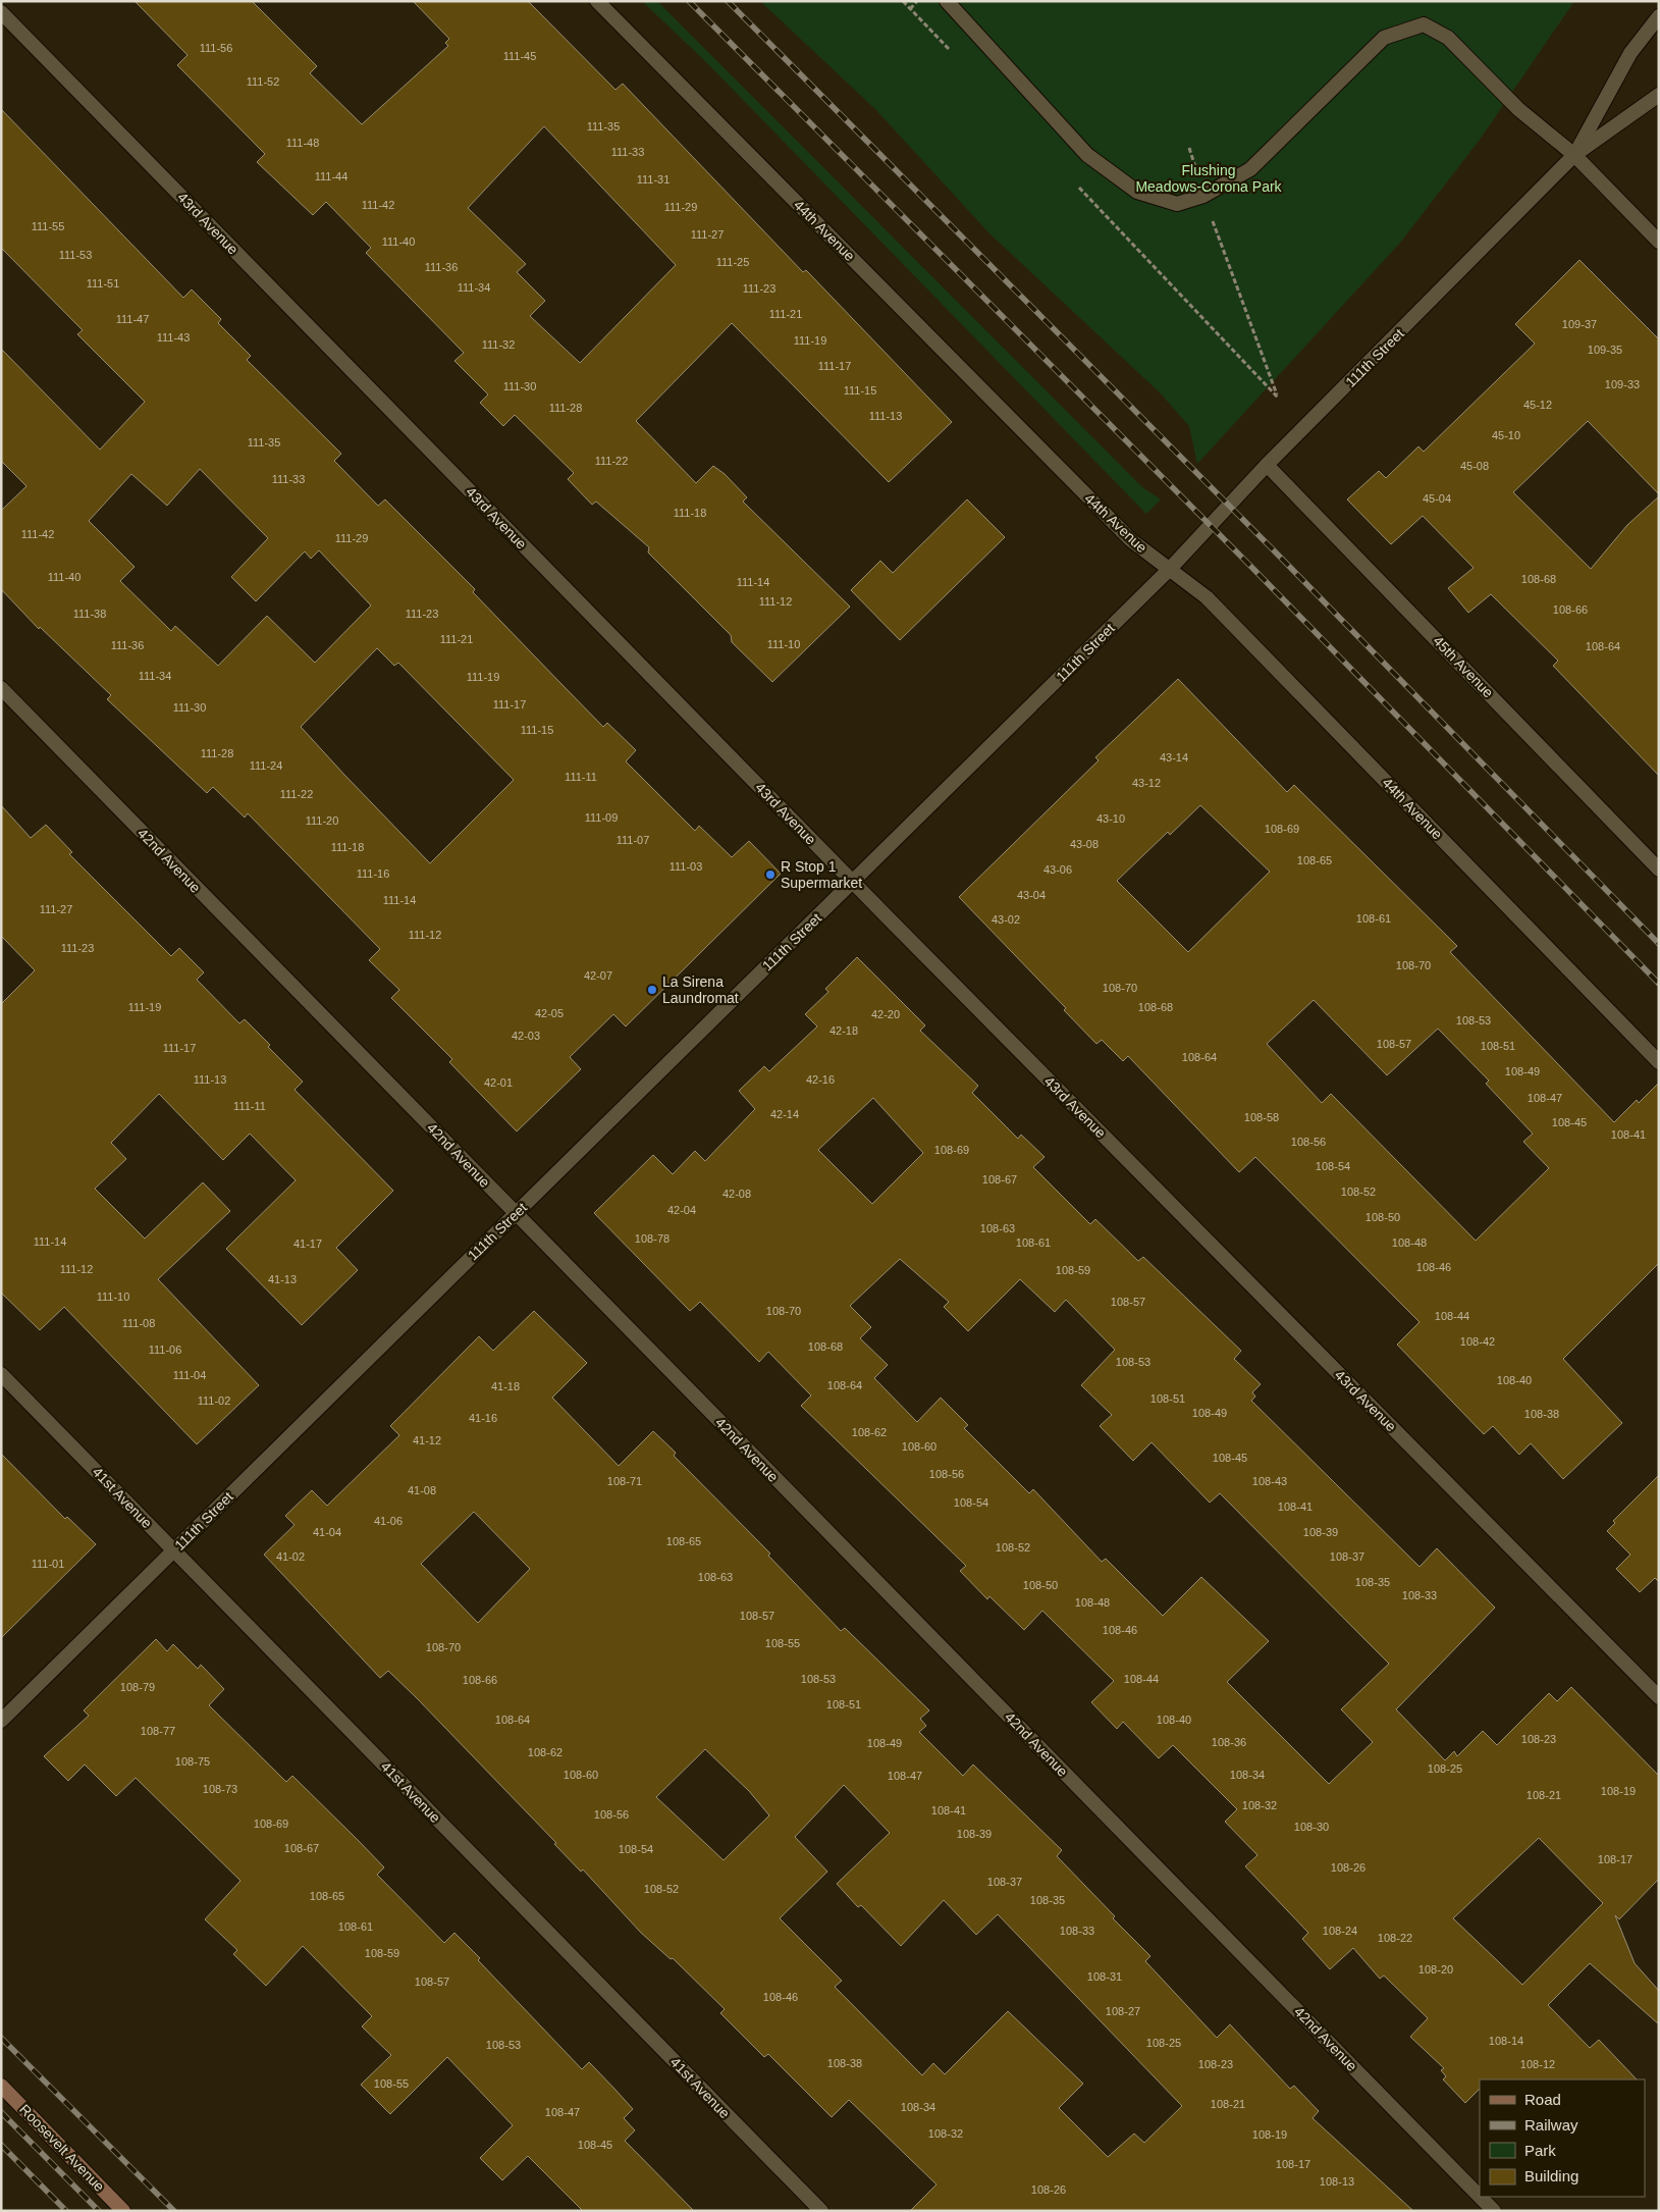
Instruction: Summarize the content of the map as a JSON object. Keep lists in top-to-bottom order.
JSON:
{
  "streets": {
    "main road": ["Roosevelt Avenue"],
    "street": [
      "43rd Avenue",
      "44th Avenue",
      "111th Street",
      "45th Avenue",
      "42nd Avenue",
      "41st Avenue"
    ]
  },
  "crossings": [
    ["43rd Avenue", "111th Street"],
    ["44th Avenue", "111th Street"],
    ["111th Street", "45th Avenue"],
    ["111th Street", "42nd Avenue"],
    ["111th Street", "41st Avenue"]
  ],
  "parks": ["Flushing Meadows-Corona Park"],
  "places": ["R Stop 1 Supermarket", "La Sirena Laundromat"],
  "house_numbers": [
    "111-56",
    "111-45",
    "111-52",
    "111-35",
    "111-48",
    "111-33",
    "111-44",
    "111-31",
    "111-42",
    "111-29",
    "111-55",
    "111-27",
    "111-40",
    "111-53",
    "111-25",
    "111-36",
    "111-51",
    "111-34",
    "111-23",
    "111-21",
    "111-47",
    "109-37",
    "111-43",
    "111-19",
    "111-32",
    "109-35",
    "111-17",
    "109-33",
    "111-30",
    "111-15",
    "45-12",
    "111-28",
    "111-13",
    "45-10",
    "111-35",
    "111-22",
    "45-08",
    "111-33",
    "45-04",
    "111-18",
    "111-42",
    "111-29",
    "111-40",
    "108-68",
    "111-14",
    "111-12",
    "108-66",
    "111-38",
    "111-23",
    "111-21",
    "111-10",
    "111-36",
    "108-64",
    "111-34",
    "111-19",
    "111-17",
    "111-30",
    "111-15",
    "111-28",
    "43-14",
    "111-24",
    "111-11",
    "43-12",
    "111-22",
    "111-09",
    "43-10",
    "111-20",
    "108-69",
    "111-07",
    "43-08",
    "111-18",
    "108-65",
    "111-03",
    "43-06",
    "111-16",
    "43-04",
    "111-14",
    "111-27",
    "108-61",
    "43-02",
    "111-12",
    "111-23",
    "108-70",
    "42-07",
    "108-70",
    "111-19",
    "108-68",
    "42-05",
    "42-20",
    "108-53",
    "42-18",
    "42-03",
    "108-57",
    "108-51",
    "111-17",
    "108-64",
    "108-49",
    "111-13",
    "42-16",
    "42-01",
    "108-47",
    "111-11",
    "42-14",
    "108-58",
    "108-45",
    "108-41",
    "108-56",
    "108-69",
    "108-54",
    "108-67",
    "108-52",
    "42-08",
    "42-04",
    "108-50",
    "108-63",
    "108-78",
    "111-14",
    "108-61",
    "108-48",
    "41-17",
    "108-46",
    "111-12",
    "108-59",
    "41-13",
    "111-10",
    "108-57",
    "108-70",
    "108-44",
    "111-08",
    "108-42",
    "108-68",
    "111-06",
    "108-53",
    "111-04",
    "108-40",
    "108-64",
    "41-18",
    "108-51",
    "111-02",
    "108-49",
    "108-38",
    "41-16",
    "108-62",
    "41-12",
    "108-60",
    "108-45",
    "108-56",
    "108-71",
    "108-43",
    "41-08",
    "108-54",
    "108-41",
    "41-06",
    "41-04",
    "108-39",
    "108-65",
    "108-52",
    "41-02",
    "108-37",
    "111-01",
    "108-63",
    "108-35",
    "108-50",
    "108-33",
    "108-48",
    "108-57",
    "108-46",
    "108-55",
    "108-70",
    "108-53",
    "108-44",
    "108-66",
    "108-79",
    "108-51",
    "108-64",
    "108-40",
    "108-77",
    "108-23",
    "108-36",
    "108-49",
    "108-62",
    "108-75",
    "108-25",
    "108-60",
    "108-34",
    "108-47",
    "108-73",
    "108-19",
    "108-21",
    "108-32",
    "108-41",
    "108-56",
    "108-69",
    "108-30",
    "108-39",
    "108-67",
    "108-54",
    "108-17",
    "108-26",
    "108-37",
    "108-52",
    "108-65",
    "108-35",
    "108-61",
    "108-33",
    "108-24",
    "108-22",
    "108-59",
    "108-20",
    "108-31",
    "108-57",
    "108-46",
    "108-27",
    "108-14",
    "108-25",
    "108-53",
    "108-38",
    "108-23",
    "108-12",
    "108-55",
    "108-21",
    "108-34",
    "108-47",
    "108-32",
    "108-19",
    "108-45",
    "108-17",
    "108-13",
    "108-26"
  ],
  "legend": [
    "Road",
    "Railway",
    "Park",
    "Building"
  ]
}
